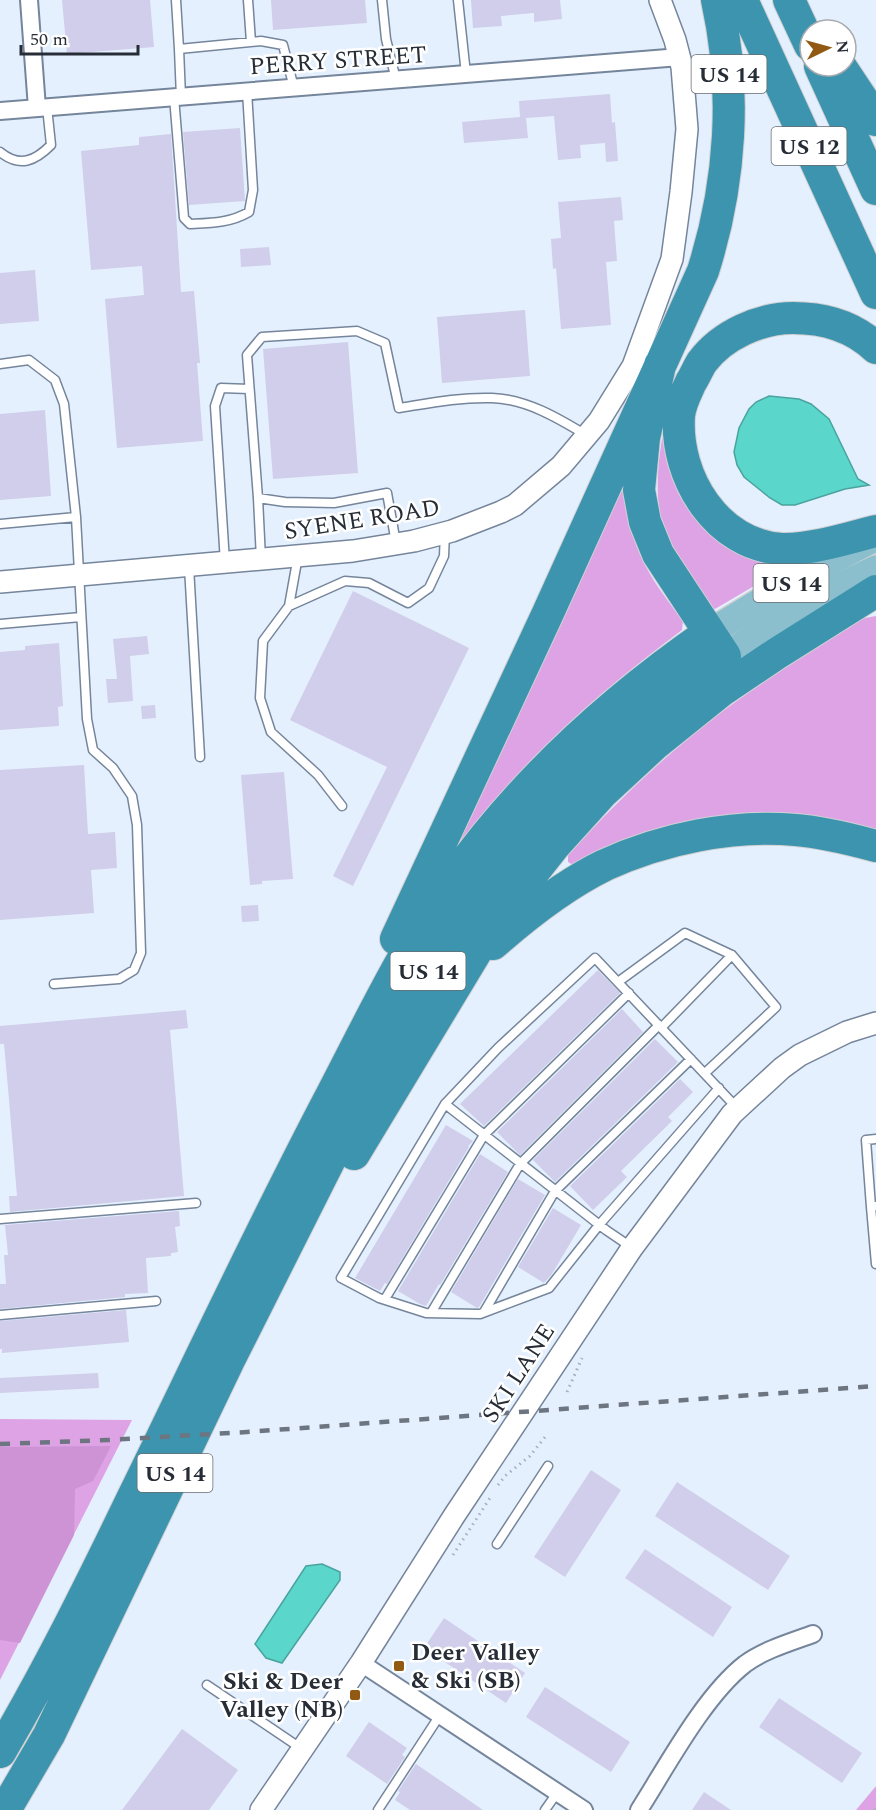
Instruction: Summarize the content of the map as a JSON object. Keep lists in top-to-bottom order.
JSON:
{
  "streets": {
    "highway": ["US 14", "US 12"],
    "street": ["PERRY STREET", "SYENE ROAD", "SKI LANE"]
  },
  "crossings": [
    ["PERRY STREET", "SYENE ROAD"]
  ],
  "places": {
    "transit": ["Deer Valley & Ski (SB)", "Ski & Deer Valley (NB)"]
  },
  "scale_bar": "50 m",
  "north": "right"
}
